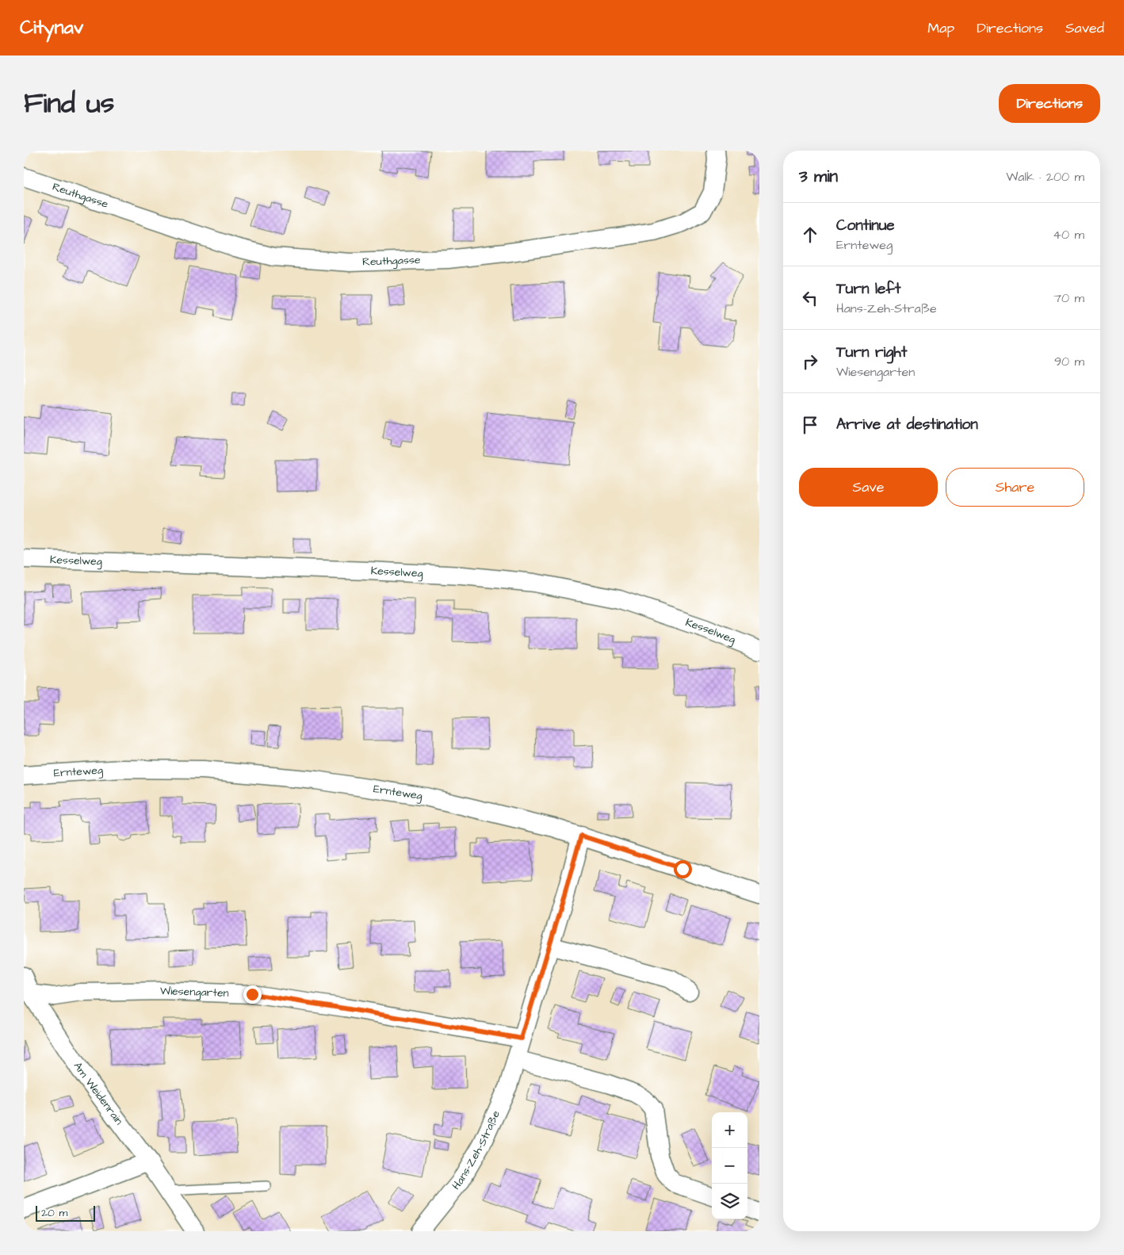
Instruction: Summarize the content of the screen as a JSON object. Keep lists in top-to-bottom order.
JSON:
{
  "streets": {
    "street": [
      "Reuthgasse",
      "Kesselweg",
      "Ernteweg",
      "Wiesengarten",
      "Am Weidenrain",
      "Hans-Zeh-Straße"
    ]
  },
  "crossings": [
    ["Ernteweg", "Hans-Zeh-Straße"],
    ["Wiesengarten", "Am Weidenrain"],
    ["Wiesengarten", "Hans-Zeh-Straße"]
  ],
  "scale_bar": "20 m",
  "page": {
    "header": "Citynav",
    "nav": ["Map", "Directions", "Saved"],
    "title": "Find us",
    "buttons": [
      "Directions",
      ["Save", "Share"]
    ],
    "heading": ["3 min", "Walk · 200 m"],
    "list": [
      ["Continue", "Ernteweg", "40 m"],
      ["Turn left", "Hans-Zeh-Straße", "70 m"],
      ["Turn right", "Wiesengarten", "90 m"],
      "Arrive at destination"
    ],
    "map_buttons": ["+", "−"],
    "scale": "20 m"
  }
}
